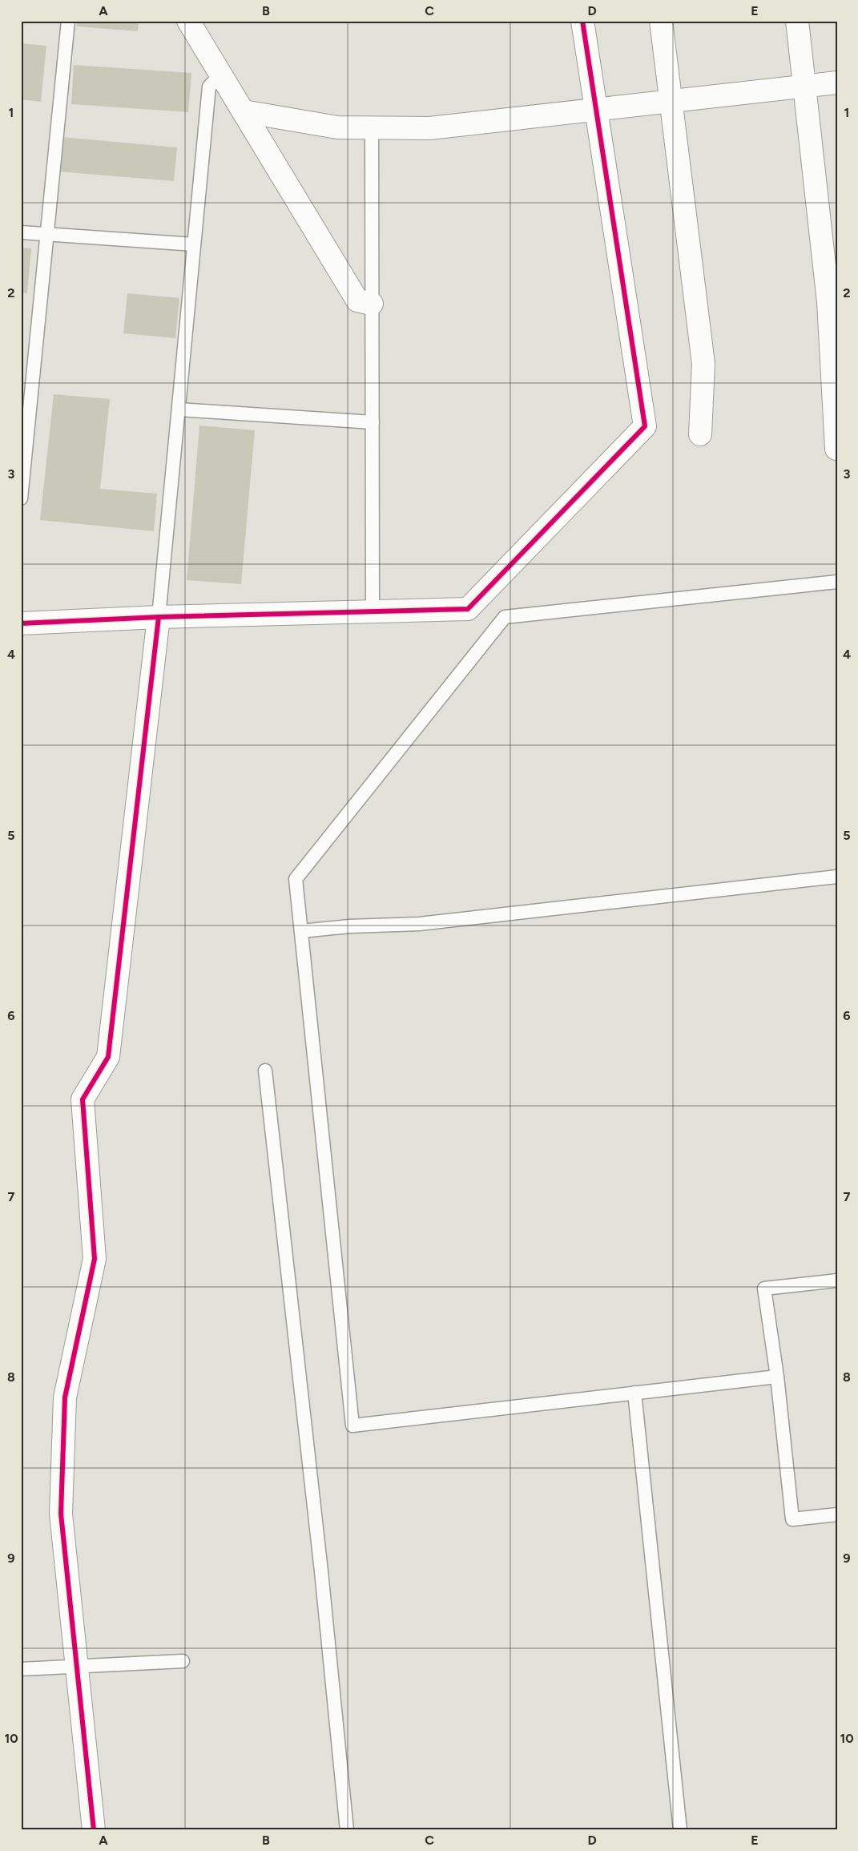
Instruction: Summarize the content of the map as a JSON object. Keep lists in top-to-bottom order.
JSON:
{
  "grid": {
    "columns": [
      "A",
      "B",
      "C",
      "D",
      "E"
    ],
    "rows": [
      "1",
      "2",
      "3",
      "4",
      "5",
      "6",
      "7",
      "8",
      "9",
      "10"
    ]
  }
}
